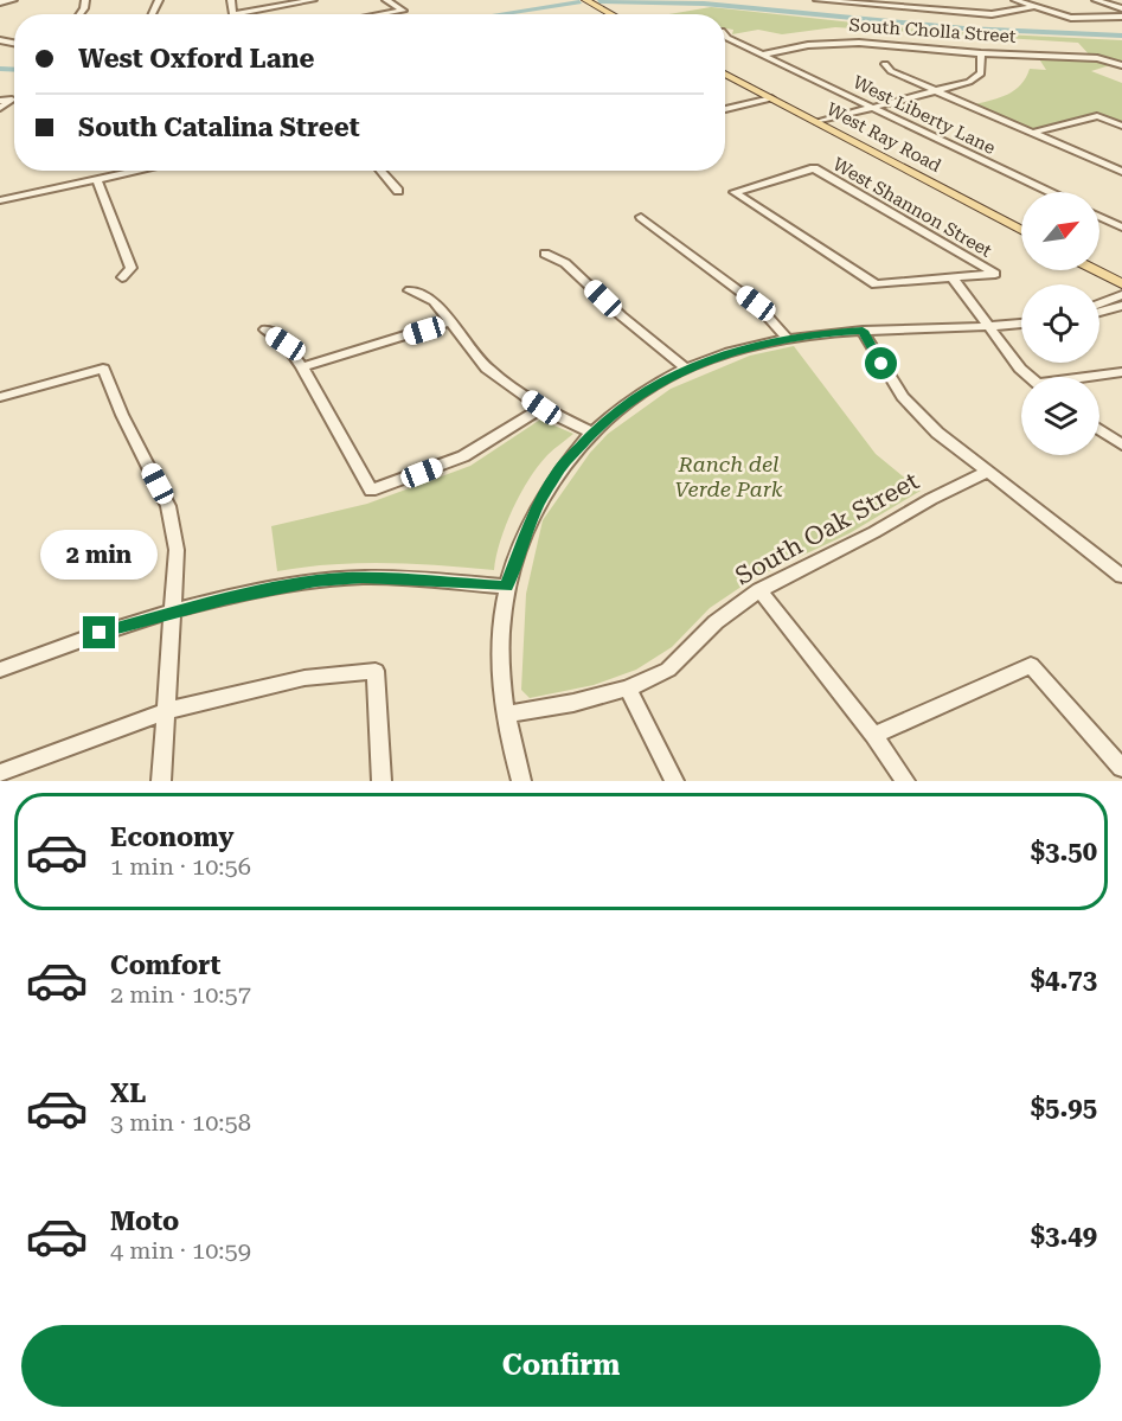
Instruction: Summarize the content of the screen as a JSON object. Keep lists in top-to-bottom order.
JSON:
{
  "streets": {
    "main road": ["West Ray Road"],
    "street": [
      "South Cholla Street",
      "West Liberty Lane",
      "West Shannon Street",
      "South Oak Street"
    ]
  },
  "crossings": [
    ["South Cholla Street", "West Liberty Lane"]
  ],
  "parks": ["Ranch del Verde Park"],
  "north": "top right",
  "page": {
    "banner": ["West Oxford Lane", "South Catalina Street"],
    "bubble": "2 min",
    "list": [
      {
        "name": "Economy",
        "note": "1 min · 10:56",
        "value": "$3.50"
      },
      {
        "name": "Comfort",
        "note": "2 min · 10:57",
        "value": "$4.73"
      },
      {
        "name": "XL",
        "note": "3 min · 10:58",
        "value": "$5.95"
      },
      {
        "name": "Moto",
        "note": "4 min · 10:59",
        "value": "$3.49"
      }
    ],
    "buttons": "Confirm"
  }
}
